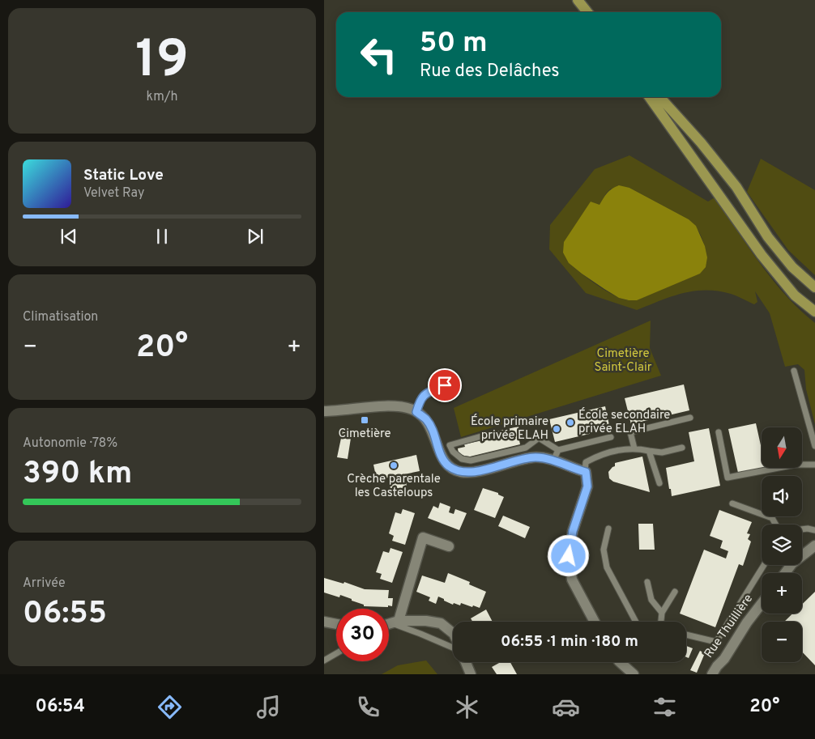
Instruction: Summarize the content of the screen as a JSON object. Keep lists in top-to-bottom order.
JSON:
{
  "streets": {
    "street": ["Rue Thuillière"]
  },
  "parks": ["Cimetière Saint-Clair"],
  "places": {
    "transit": ["Cimetière"],
    "other": ["École secondaire privée ELAH", "École primaire privée ELAH", "Crèche parentale les Casteloups"]
  },
  "north": "bottom",
  "page": {
    "tile": [
      ["19", "km/h"],
      "Climatisation",
      ["Autonomie · 78%", "390 km"],
      ["Arrivée", "06:55"]
    ],
    "turn": ["50 m", "Rue des Delâches"],
    "song": ["Static Love", "Velvet Ray"],
    "heat": ["−", "20°", "+"],
    "map_buttons": ["+", "−"],
    "limit": "30",
    "trip": "06:55 · 1 min · 180 m",
    "tabs": ["06:54", "20°"]
  }
}
